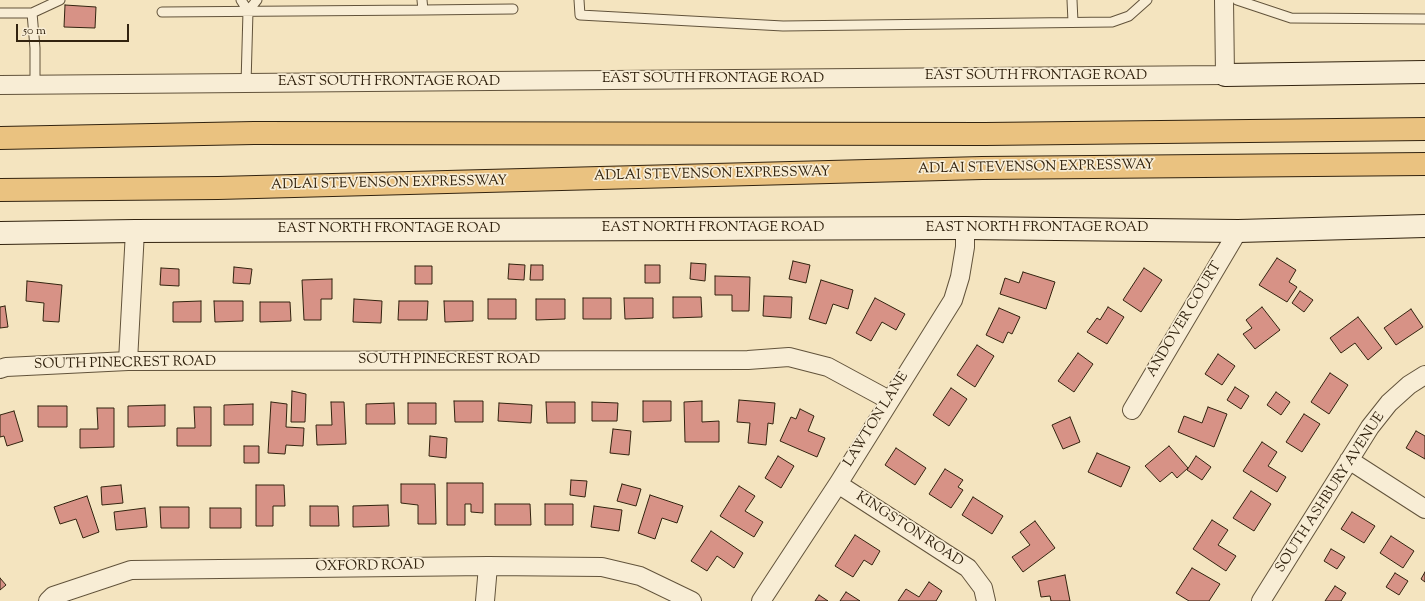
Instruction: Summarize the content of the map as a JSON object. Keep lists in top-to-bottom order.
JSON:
{
  "streets": {
    "highway": ["ADLAI STEVENSON EXPRESSWAY"],
    "street": [
      "EAST SOUTH FRONTAGE ROAD",
      "EAST NORTH FRONTAGE ROAD",
      "ANDOVER COURT",
      "SOUTH PINECREST ROAD",
      "LAWTON LANE",
      "SOUTH ASHBURY AVENUE",
      "KINGSTON ROAD",
      "OXFORD ROAD"
    ]
  },
  "crossings": [
    ["EAST NORTH FRONTAGE ROAD", "ANDOVER COURT"],
    ["EAST NORTH FRONTAGE ROAD", "LAWTON LANE"],
    ["SOUTH PINECREST ROAD", "LAWTON LANE"],
    ["LAWTON LANE", "KINGSTON ROAD"]
  ],
  "scale_bar": "50 m"
}
